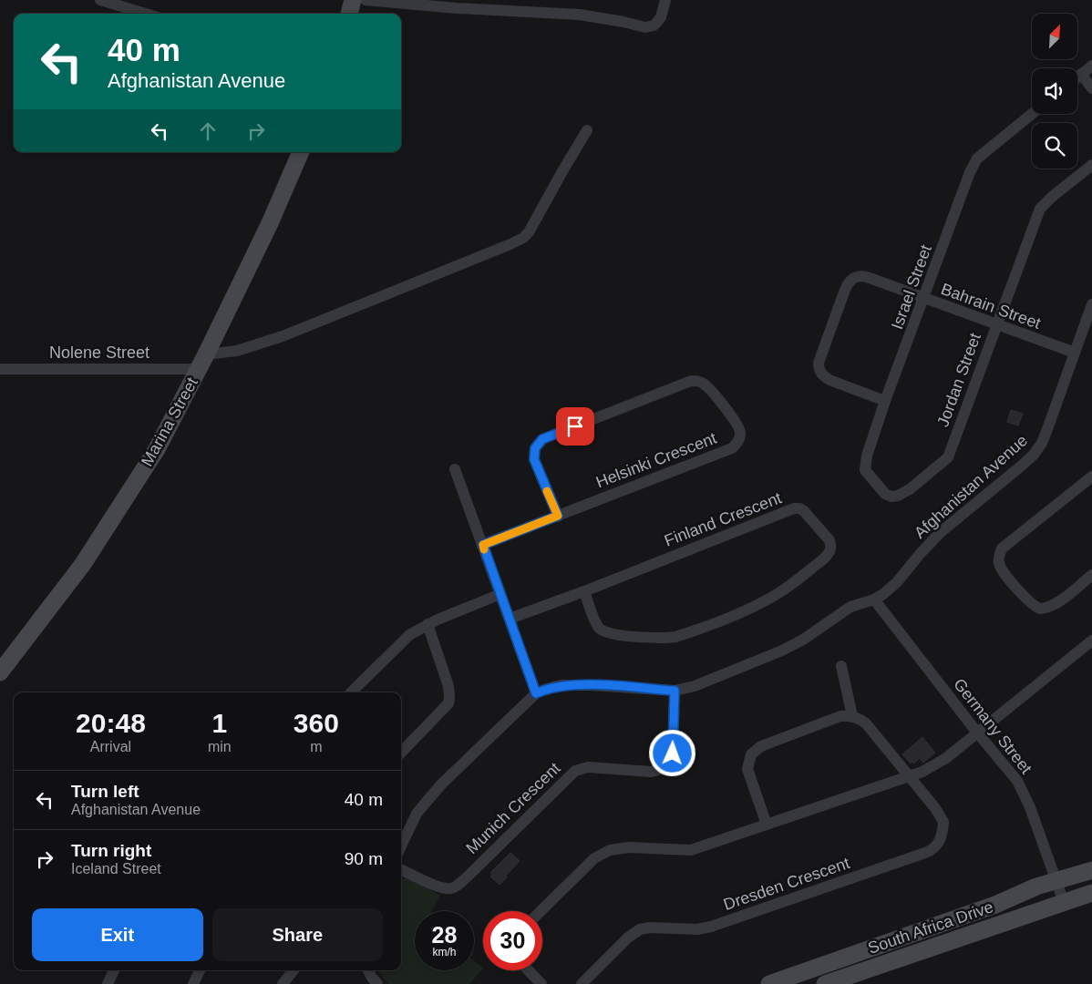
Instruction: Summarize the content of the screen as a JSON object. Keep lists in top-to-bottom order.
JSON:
{
  "streets": {
    "street": [
      "Israel Street",
      "Bahrain Street",
      "Nolene Street",
      "Jordan Street",
      "Marina Street",
      "Helsinki Crescent",
      "Afghanistan Avenue",
      "Finland Crescent",
      "Germany Street",
      "Munich Crescent",
      "Dresden Crescent",
      "South Africa Drive"
    ]
  },
  "crossings": [
    ["Israel Street", "Bahrain Street"],
    ["Israel Street", "Jordan Street"],
    ["Bahrain Street", "Jordan Street"],
    ["Bahrain Street", "Afghanistan Avenue"],
    ["Nolene Street", "Marina Street"],
    ["Afghanistan Avenue", "Germany Street"],
    ["Afghanistan Avenue", "Munich Crescent"],
    ["Germany Street", "South Africa Drive"]
  ],
  "north": "top right",
  "page": {
    "turn": ["40 m", "Afghanistan Avenue"],
    "eta": [
      "20:48",
      "Arrival",
      "1",
      "min",
      "360",
      "m"
    ],
    "list": [
      {
        "name": "Turn left",
        "note": "Afghanistan Avenue",
        "value": "40 m"
      },
      {
        "name": "Turn right",
        "note": "Iceland Street",
        "value": "90 m"
      }
    ],
    "buttons": ["Exit", "Share"],
    "speed": "28 km/h",
    "limit": "30"
  }
}
